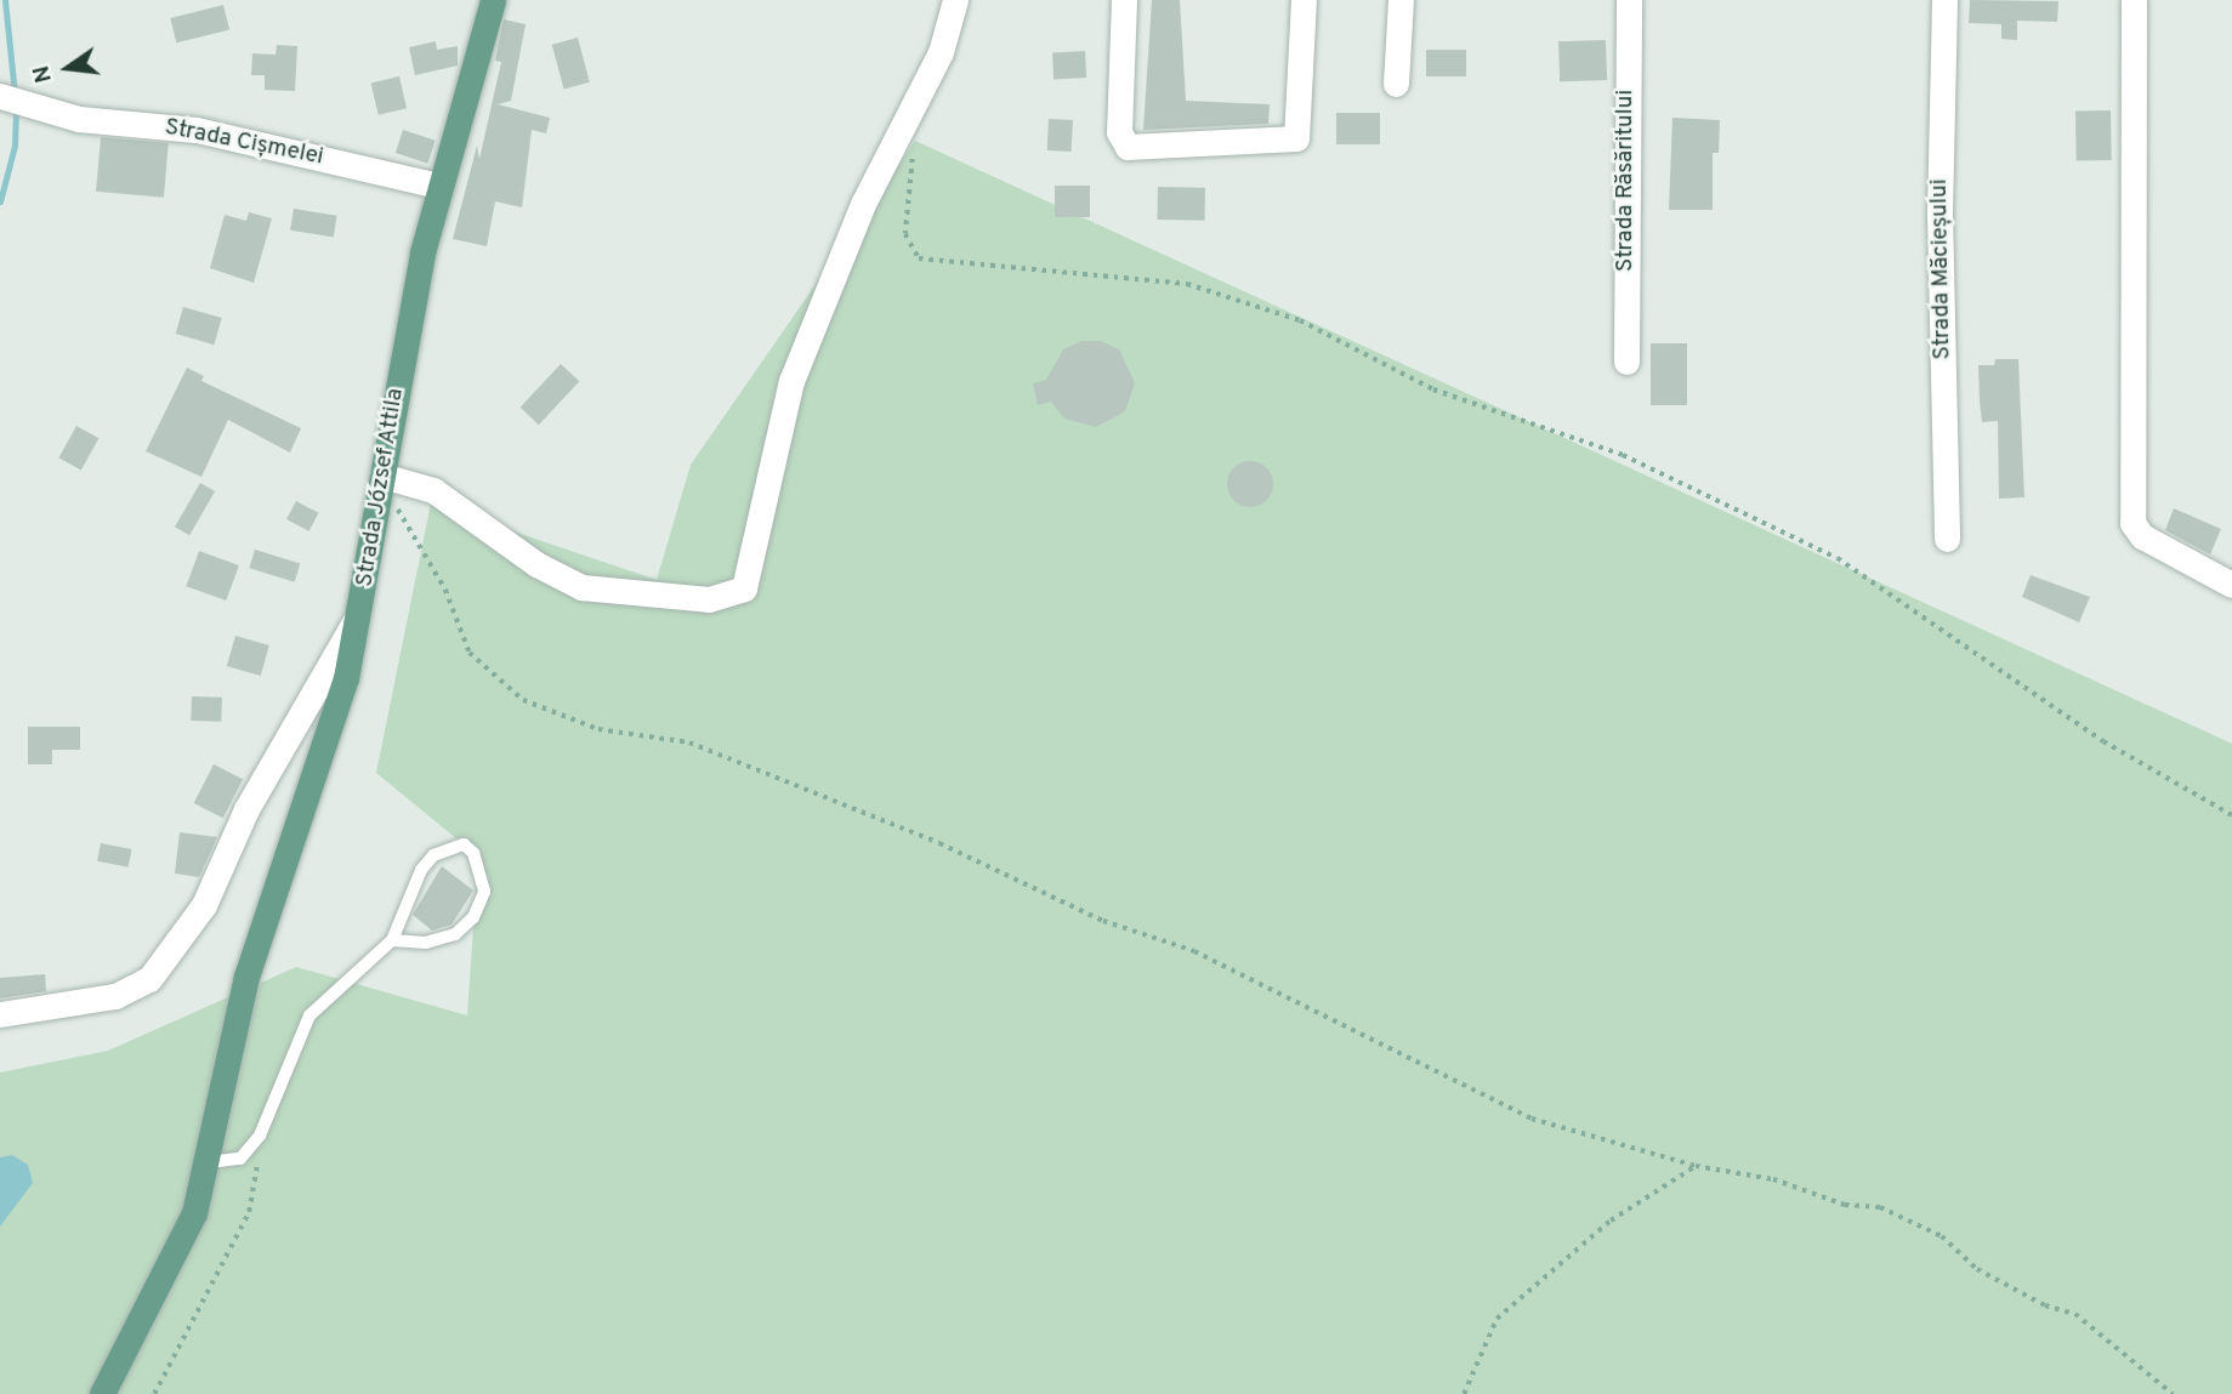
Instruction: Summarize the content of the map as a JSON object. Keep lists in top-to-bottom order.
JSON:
{
  "streets": {
    "main road": ["Strada József Attila"],
    "street": ["Strada Cișmelei", "Strada Răsăritului", "Strada Măcieșului"]
  },
  "crossings": [
    ["Strada Cișmelei", "Strada József Attila"]
  ],
  "north": "left"
}
